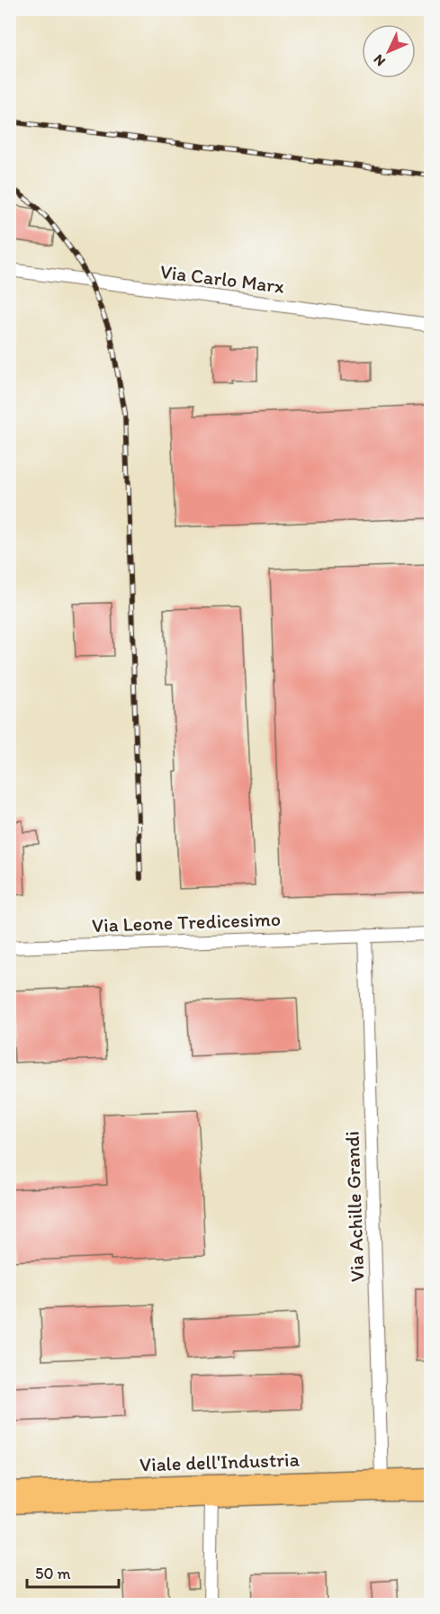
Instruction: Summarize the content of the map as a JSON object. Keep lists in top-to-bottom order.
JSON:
{
  "streets": {
    "main road": ["Viale dell'Industria"],
    "street": ["Via Carlo Marx", "Via Leone Tredicesimo", "Via Achille Grandi"]
  },
  "crossings": [
    ["Via Leone Tredicesimo", "Via Achille Grandi"],
    ["Via Achille Grandi", "Viale dell'Industria"]
  ],
  "scale_bar": "50 m",
  "north": "bottom left"
}
